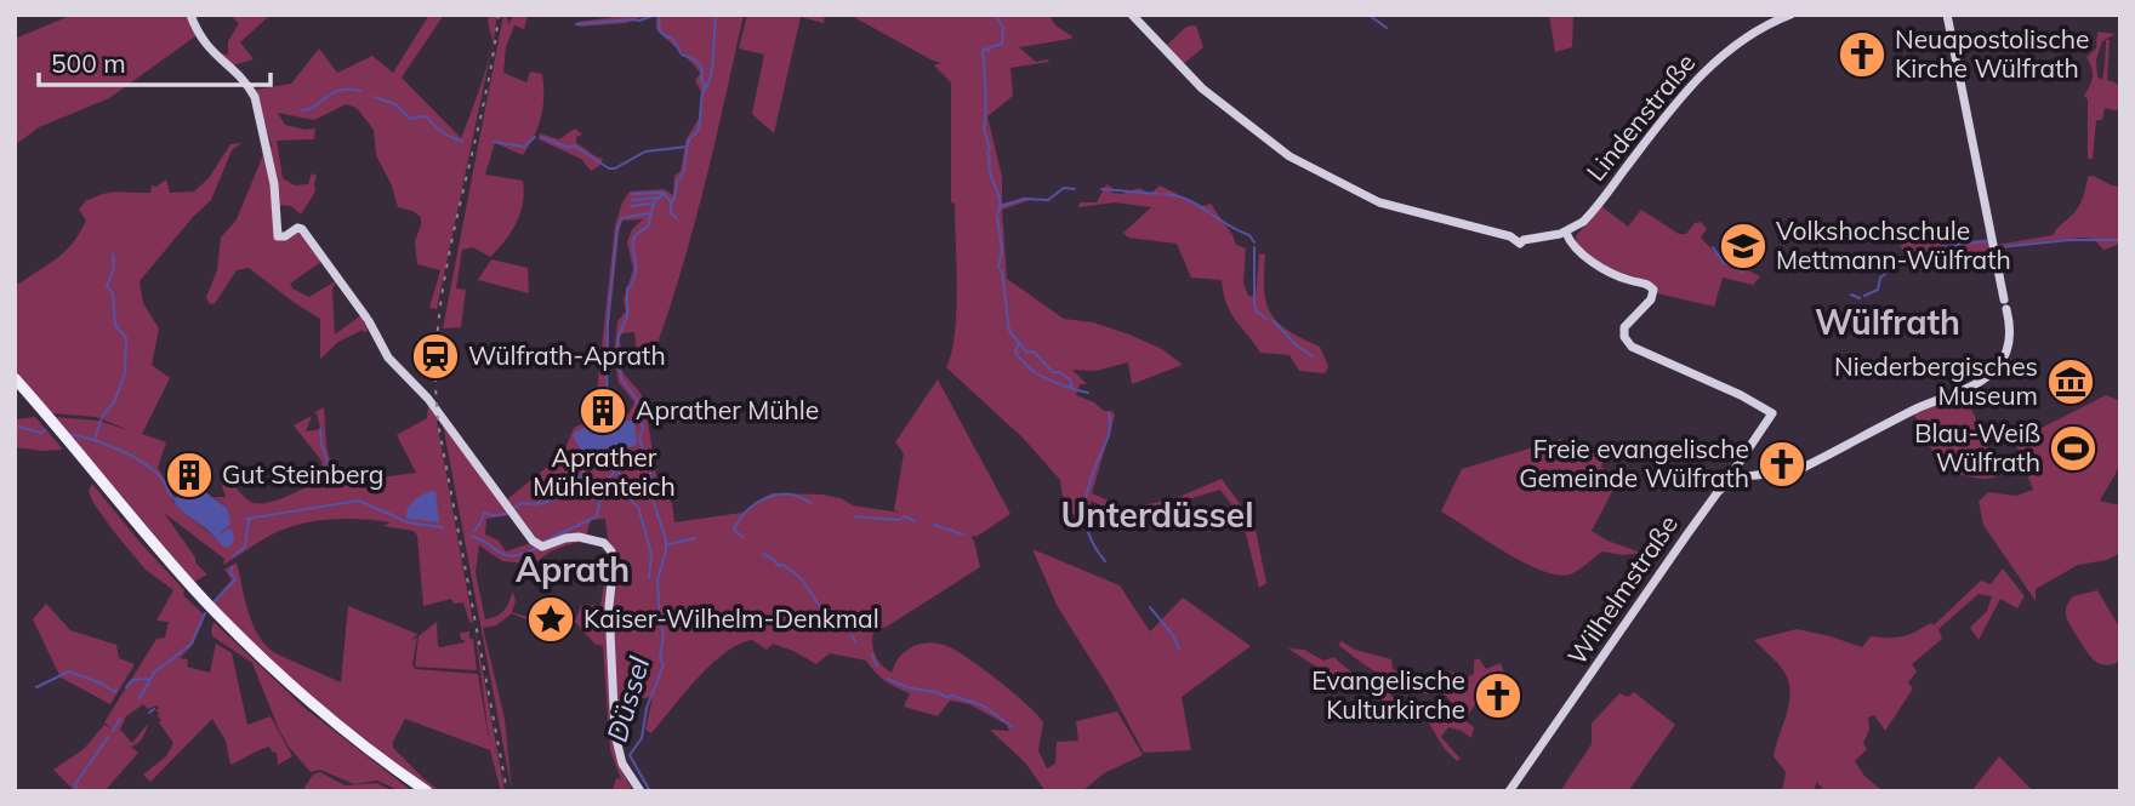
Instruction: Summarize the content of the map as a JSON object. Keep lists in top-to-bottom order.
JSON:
{
  "streets": {
    "main road": ["Lindenstraße", "Wilhelmstraße"]
  },
  "districts": ["Wülfrath", "Unterdüssel", "Aprath"],
  "water": ["Düssel"],
  "parks": ["Aprather Mühlenteich"],
  "places": {
    "church": ["Neuapostolische Kirche Wülfrath", "Freie evangelische Gemeinde Wülfrath", "Evangelische Kulturkirche"],
    "school or university": ["Volkshochschule Mettmann-Wülfrath"],
    "station": ["Wülfrath-Aprath"],
    "museum": ["Niederbergisches Museum"],
    "building": ["Aprather Mühle", "Gut Steinberg"],
    "sports": ["Blau-Weiß Wülfrath"],
    "place": ["Kaiser-Wilhelm-Denkmal"]
  },
  "scale_bar": "500 m"
}
